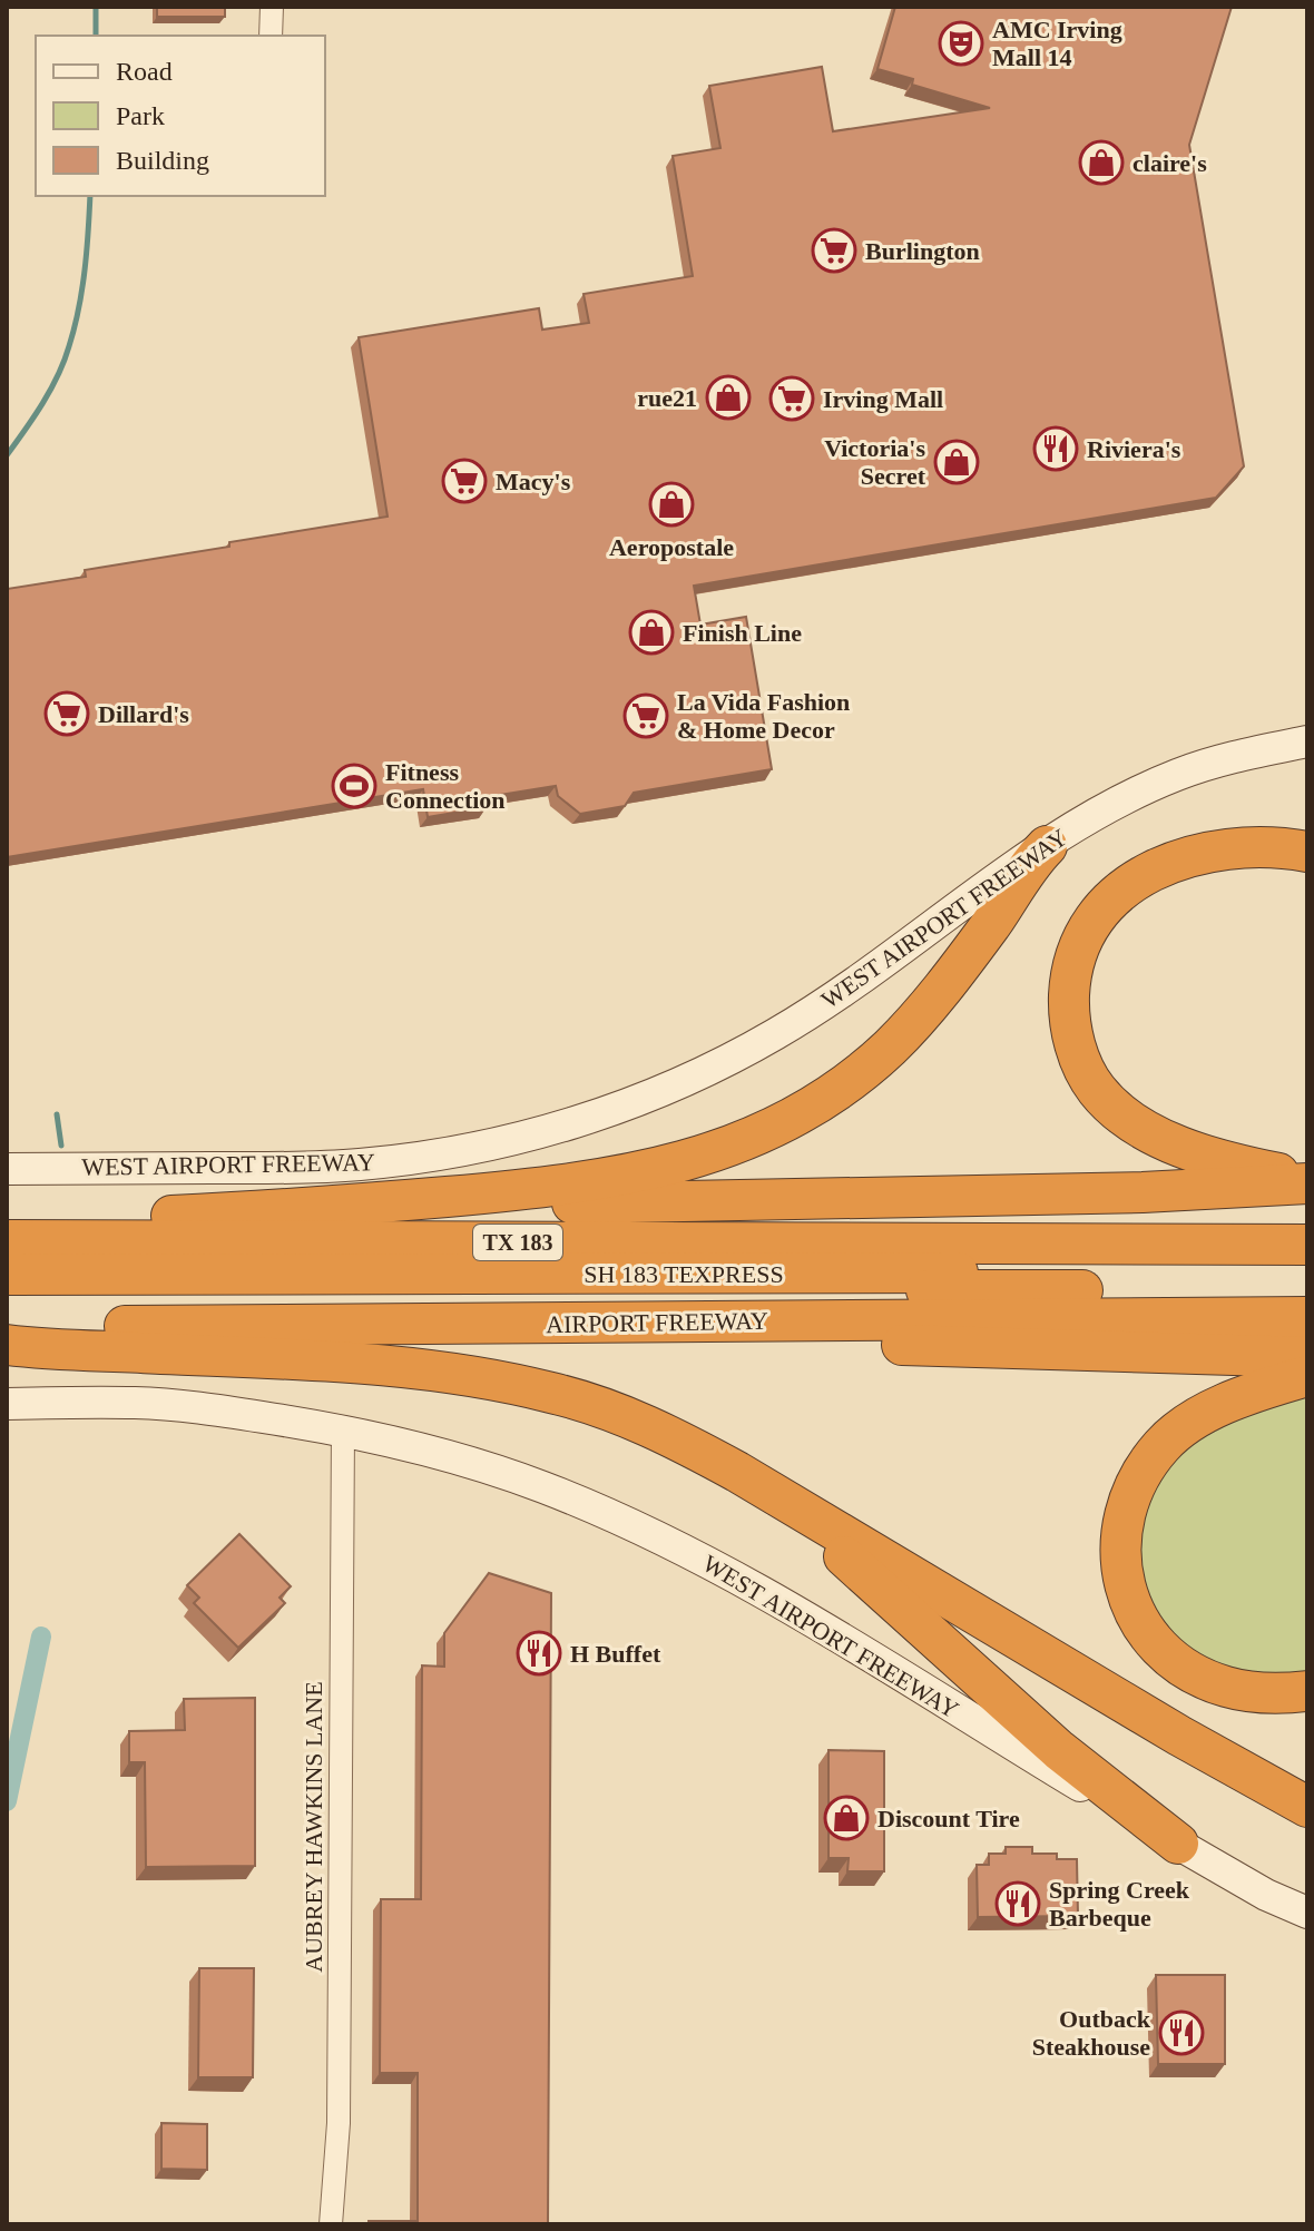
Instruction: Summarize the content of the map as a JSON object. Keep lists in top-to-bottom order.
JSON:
{
  "streets": {
    "highway": ["TX 183", "SH 183 TEXPRESS", "AIRPORT FREEWAY"],
    "main road": ["WEST AIRPORT FREEWAY"],
    "street": ["AUBREY HAWKINS LANE"]
  },
  "crossings": [
    ["WEST AIRPORT FREEWAY", "AUBREY HAWKINS LANE"],
    ["TX 183", "SH 183 TEXPRESS"]
  ],
  "places": {
    "theatre": ["AMC Irving Mall 14"],
    "shop": [
      "claire's",
      "rue21",
      "Victoria's Secret",
      "Aeropostale",
      "Finish Line",
      "Discount Tire"
    ],
    "supermarket": [
      "Burlington",
      "Irving Mall",
      "Macy's",
      "Dillard's",
      "La Vida Fashion & Home Decor"
    ],
    "restaurant": [
      "Riviera's",
      "H Buffet",
      "Spring Creek Barbeque",
      "Outback Steakhouse"
    ],
    "sports": ["Fitness Connection"]
  },
  "legend": ["Road", "Park", "Building"]
}
